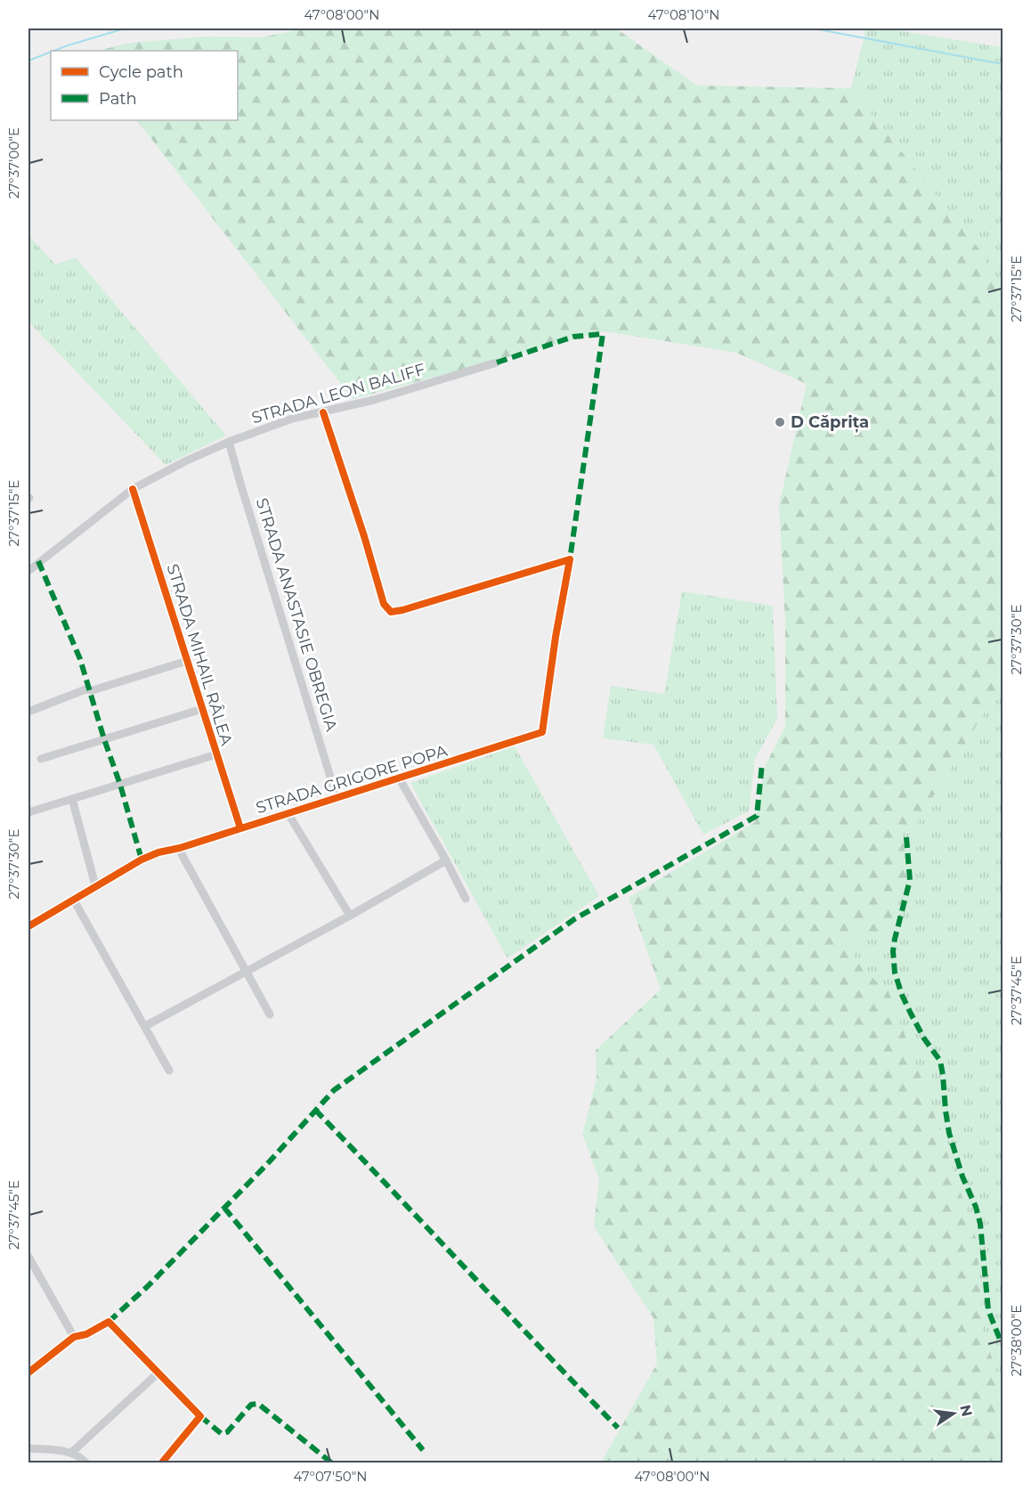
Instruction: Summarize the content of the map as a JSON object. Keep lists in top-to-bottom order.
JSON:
{
  "streets": {
    "street": [
      "STRADA LEON BALIFF",
      "STRADA ANASTASIE OBREGIA",
      "STRADA MIHAIL RÂLEA",
      "STRADA GRIGORE POPA"
    ]
  },
  "crossings": [
    ["STRADA LEON BALIFF", "STRADA ANASTASIE OBREGIA"],
    ["STRADA LEON BALIFF", "STRADA MIHAIL RÂLEA"],
    ["STRADA LEON BALIFF", "STRADA GRIGORE POPA"],
    ["STRADA ANASTASIE OBREGIA", "STRADA GRIGORE POPA"],
    ["STRADA MIHAIL RÂLEA", "STRADA GRIGORE POPA"]
  ],
  "places": ["D Căprița"],
  "legend": ["Cycle path", "Path"],
  "north": "right",
  "coordinates": [
    "47°08'00\"N",
    "47°08'10\"N",
    "27°37'00\"E",
    "27°37'15\"E",
    "27°37'30\"E",
    "27°37'45\"E",
    "27°38'00\"E",
    "47°07'50\"N"
  ]
}
